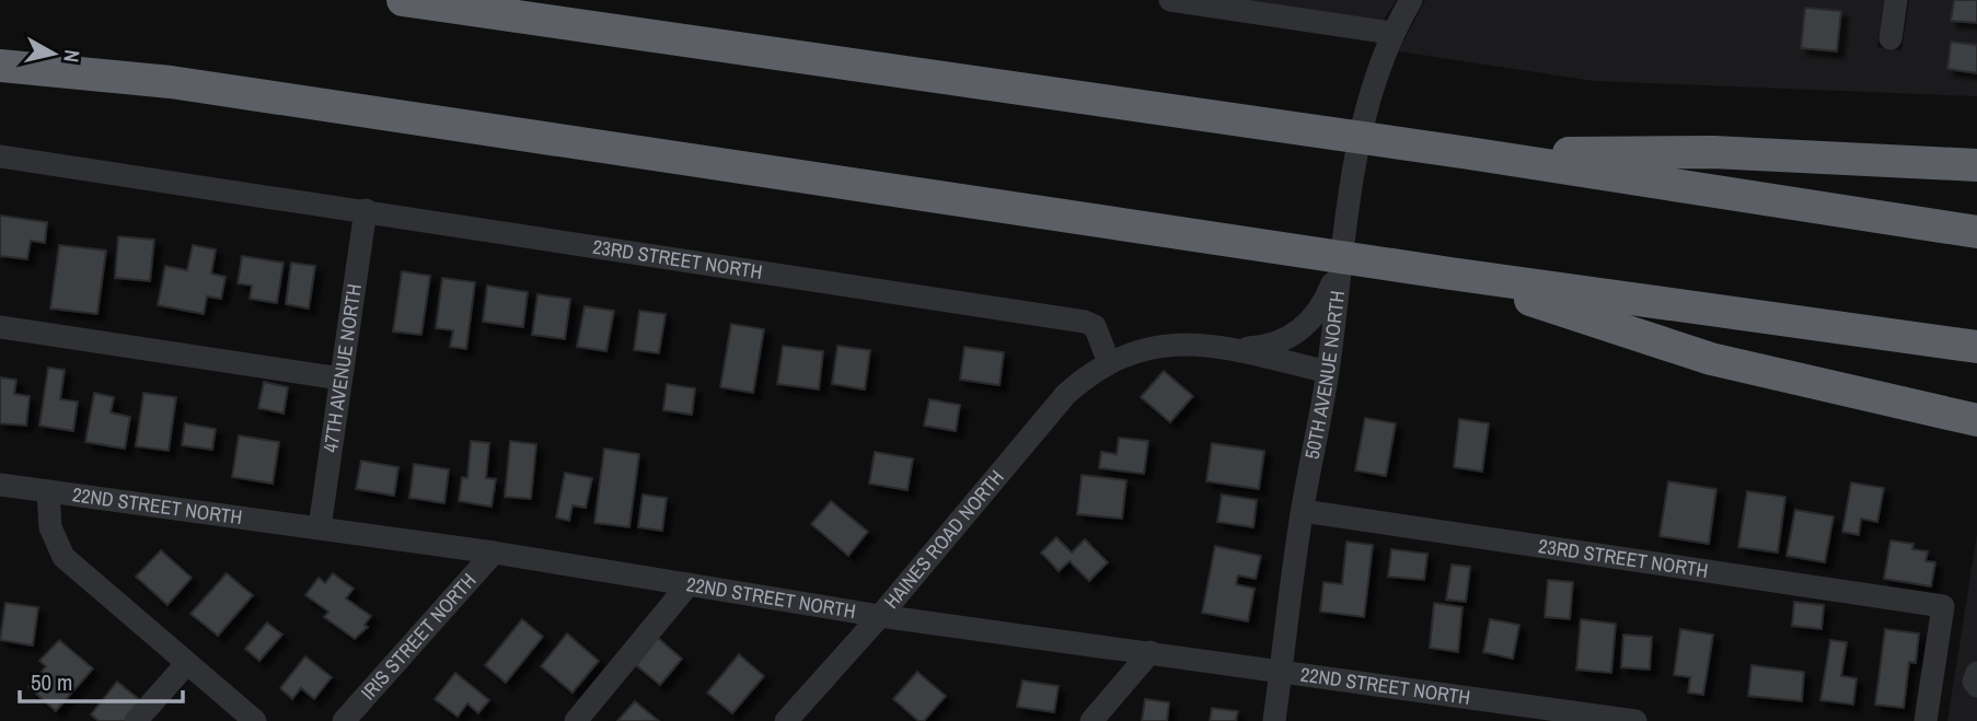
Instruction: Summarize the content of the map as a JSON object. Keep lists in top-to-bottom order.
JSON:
{
  "streets": {
    "street": [
      "23RD STREET NORTH",
      "47TH AVENUE NORTH",
      "50TH AVENUE NORTH",
      "22ND STREET NORTH",
      "HAINES ROAD NORTH",
      "IRIS STREET NORTH"
    ]
  },
  "crossings": [
    ["23RD STREET NORTH", "47TH AVENUE NORTH"],
    ["23RD STREET NORTH", "50TH AVENUE NORTH"],
    ["23RD STREET NORTH", "HAINES ROAD NORTH"],
    ["47TH AVENUE NORTH", "22ND STREET NORTH"],
    ["50TH AVENUE NORTH", "22ND STREET NORTH"],
    ["22ND STREET NORTH", "HAINES ROAD NORTH"],
    ["22ND STREET NORTH", "IRIS STREET NORTH"]
  ],
  "scale_bar": "50 m",
  "north": "right"
}
